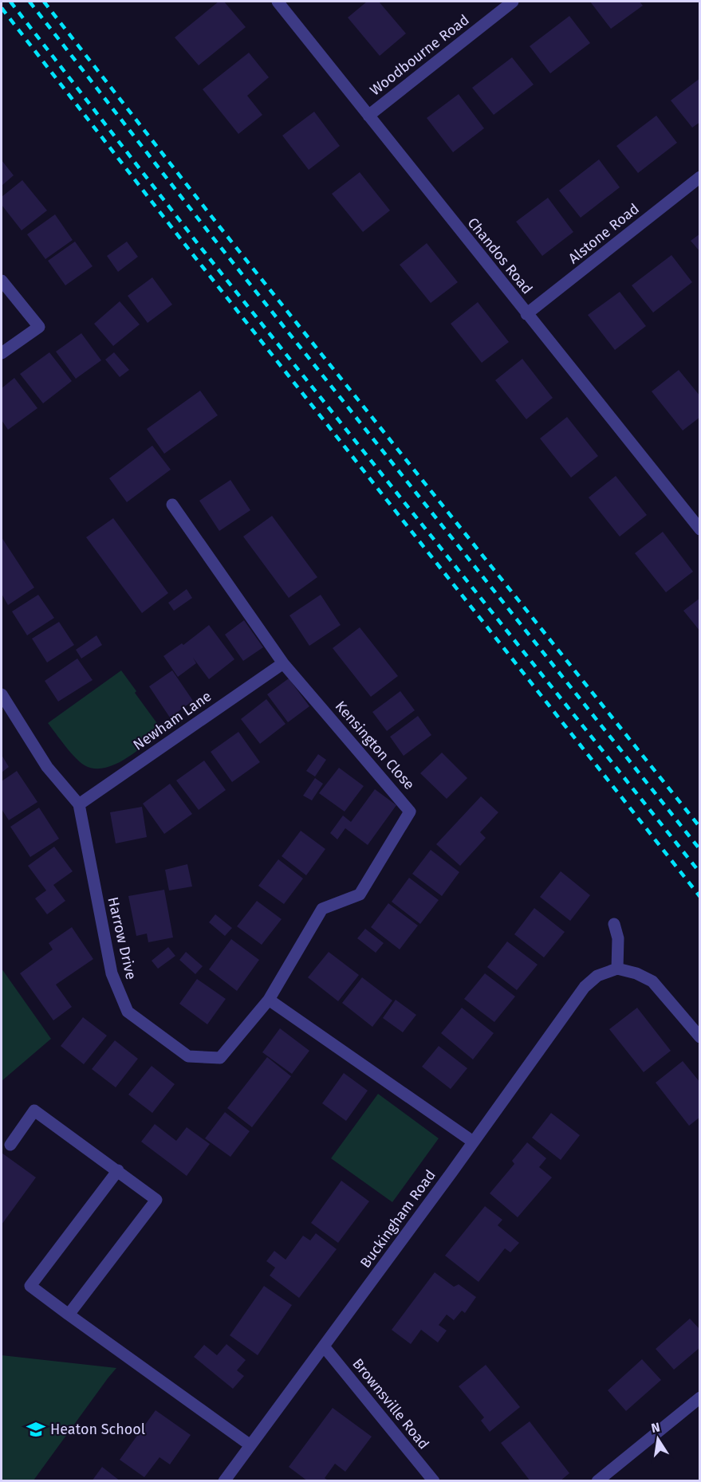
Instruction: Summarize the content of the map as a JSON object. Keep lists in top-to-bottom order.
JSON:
{
  "streets": {
    "street": [
      "Woodbourne Road",
      "Alstone Road",
      "Chandos Road",
      "Newham Lane",
      "Kensington Close",
      "Harrow Drive",
      "Buckingham Road",
      "Brownsville Road"
    ]
  },
  "crossings": [
    ["Woodbourne Road", "Chandos Road"],
    ["Alstone Road", "Chandos Road"],
    ["Newham Lane", "Kensington Close"],
    ["Newham Lane", "Harrow Drive"],
    ["Kensington Close", "Harrow Drive"],
    ["Buckingham Road", "Brownsville Road"]
  ],
  "places": {
    "school or university": ["Heaton School"]
  },
  "north": "top"
}
